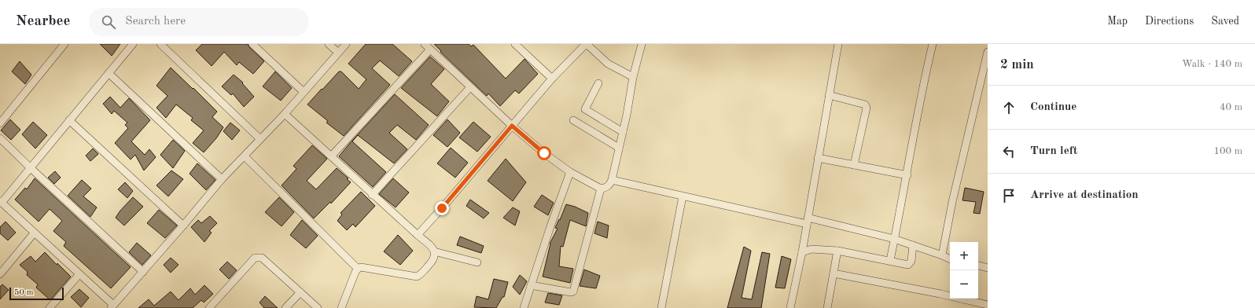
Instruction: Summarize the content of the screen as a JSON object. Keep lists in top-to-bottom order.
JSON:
{
  "scale_bar": "50 m",
  "page": {
    "header": "Nearbee",
    "search": "Search here",
    "nav": ["Map", "Directions", "Saved"],
    "heading": ["2 min", "Walk · 140 m"],
    "list": [
      ["Continue", "40 m"],
      ["Turn left", "100 m"],
      "Arrive at destination"
    ],
    "map_buttons": ["+", "−"],
    "scale": "50 m"
  }
}
